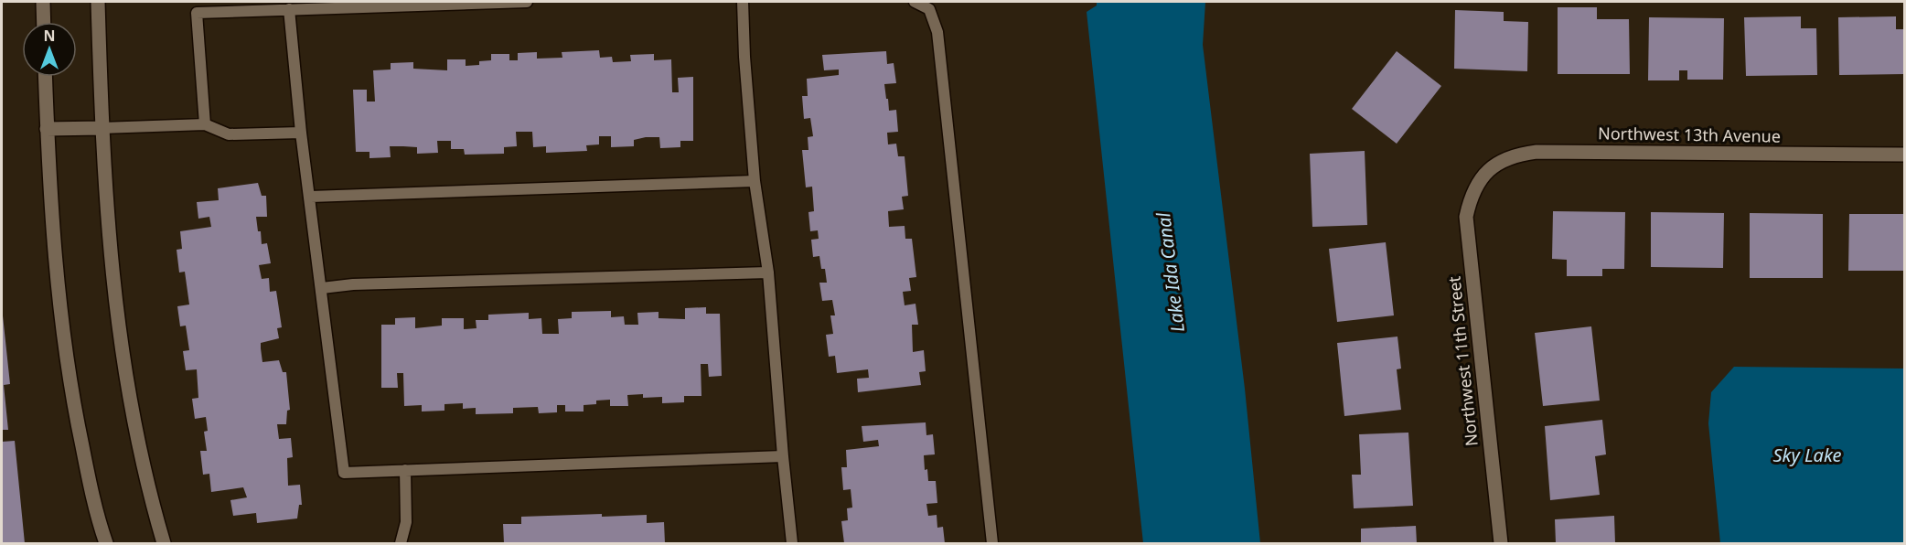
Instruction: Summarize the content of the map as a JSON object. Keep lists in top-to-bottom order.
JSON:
{
  "streets": {
    "street": ["Northwest 13th Avenue", "Northwest 11th Street"]
  },
  "crossings": [
    ["Northwest 13th Avenue", "Northwest 11th Street"]
  ],
  "water": ["Lake Ida Canal", "Sky Lake"],
  "north": "top"
}
